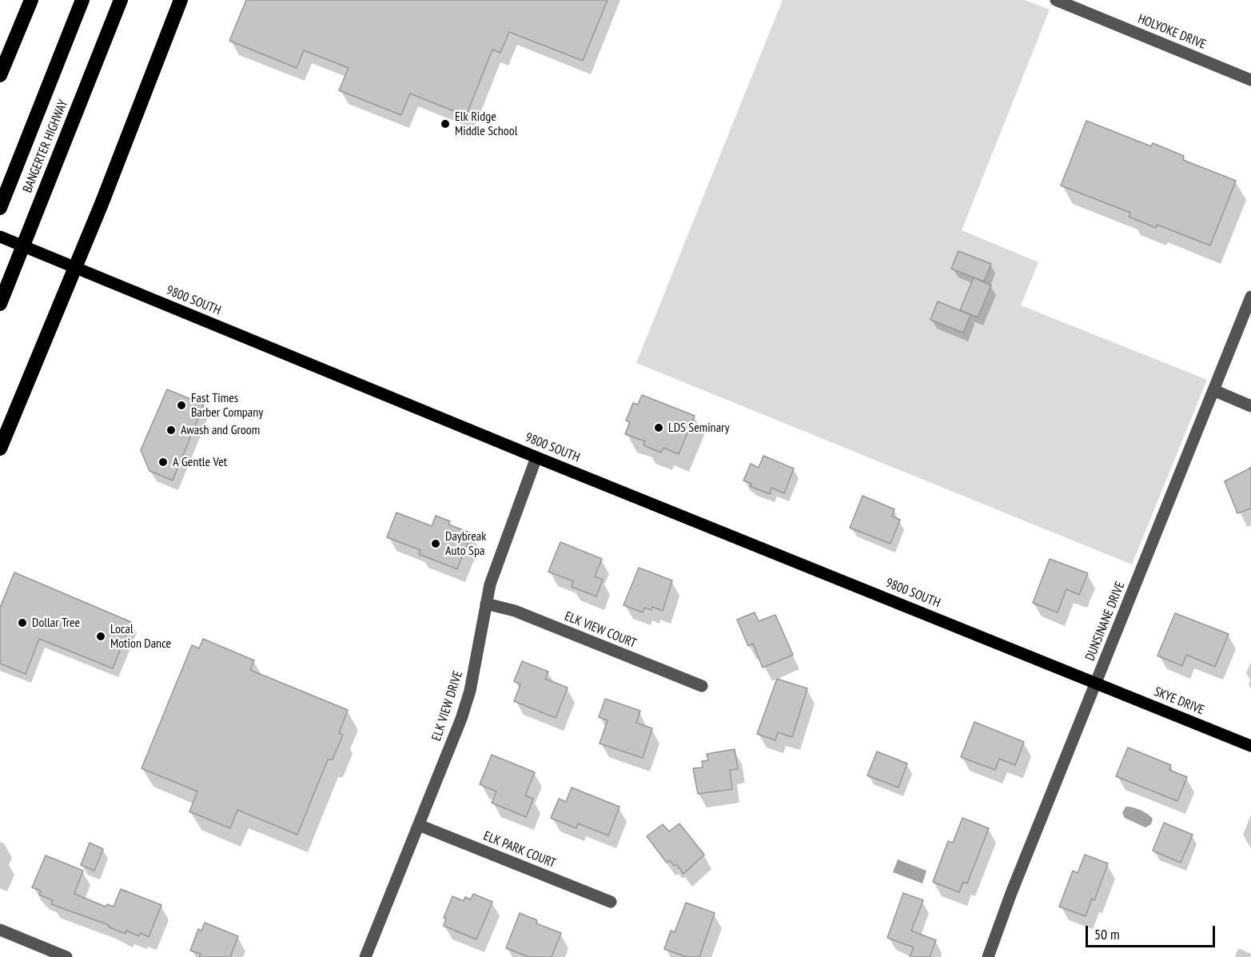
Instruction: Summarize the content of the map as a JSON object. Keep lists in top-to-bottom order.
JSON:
{
  "streets": {
    "highway": ["BANGERTER HIGHWAY"],
    "main road": ["9800 SOUTH", "SKYE DRIVE"],
    "street": [
      "HOLYOKE DRIVE",
      "DUNSINANE DRIVE",
      "ELK VIEW COURT",
      "ELK VIEW DRIVE",
      "ELK PARK COURT"
    ]
  },
  "crossings": [
    ["9800 SOUTH", "DUNSINANE DRIVE"],
    ["9800 SOUTH", "SKYE DRIVE"],
    ["9800 SOUTH", "ELK VIEW DRIVE"],
    ["DUNSINANE DRIVE", "SKYE DRIVE"],
    ["ELK VIEW COURT", "ELK VIEW DRIVE"],
    ["ELK VIEW DRIVE", "ELK PARK COURT"]
  ],
  "places": [
    "Elk Ridge Middle School",
    "Fast Times Barber Company",
    "LDS Seminary",
    "Awash and Groom",
    "A Gentle Vet",
    "Daybreak Auto Spa",
    "Dollar Tree",
    "Local Motion Dance"
  ],
  "scale_bar": "50 m"
}
